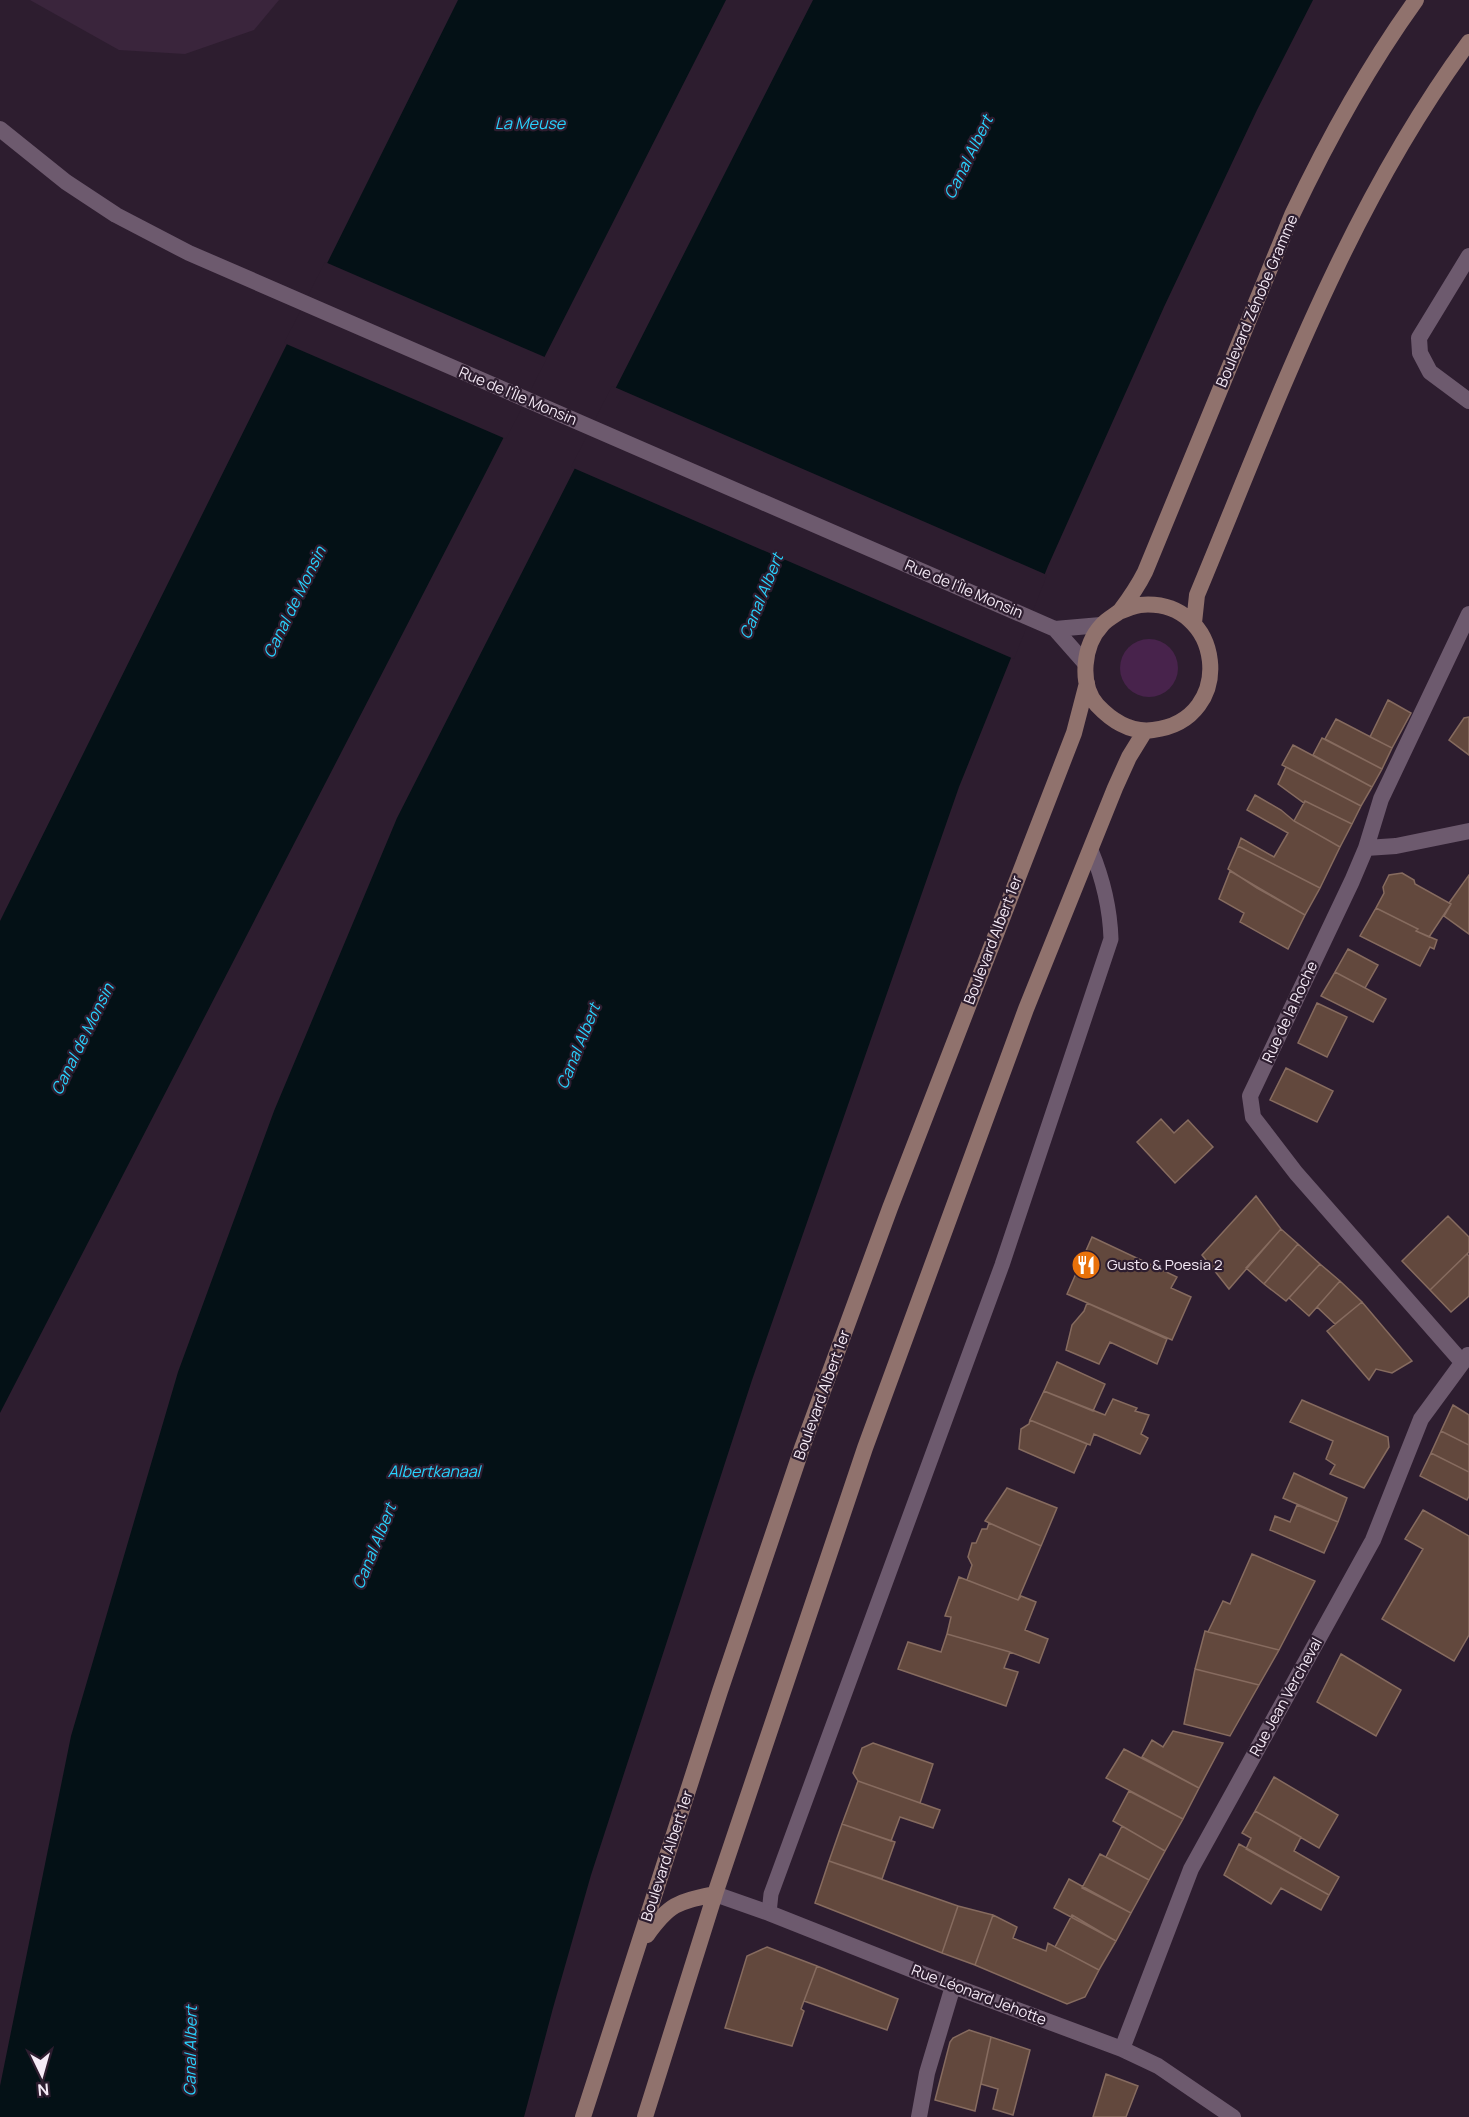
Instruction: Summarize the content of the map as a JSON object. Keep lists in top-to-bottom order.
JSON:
{
  "streets": {
    "main road": ["Boulevard Zénobe Gramme", "Boulevard Albert 1er"],
    "street": [
      "Rue de l'Île Monsin",
      "Rue de la Roche",
      "Rue Jean Vercheval",
      "Rue Léonard Jehotte"
    ]
  },
  "crossings": [
    ["Boulevard Zénobe Gramme", "Rue de l'Île Monsin"],
    ["Boulevard Zénobe Gramme", "Boulevard Albert 1er"],
    ["Rue de l'Île Monsin", "Boulevard Albert 1er"],
    ["Rue de la Roche", "Rue Jean Vercheval"],
    ["Rue Jean Vercheval", "Rue Léonard Jehotte"]
  ],
  "water": [
    "La Meuse",
    "Canal Albert",
    "Canal de Monsin",
    "Albertkanaal"
  ],
  "places": {
    "restaurant": ["Gusto & Poesia 2"]
  },
  "north": "bottom"
}
